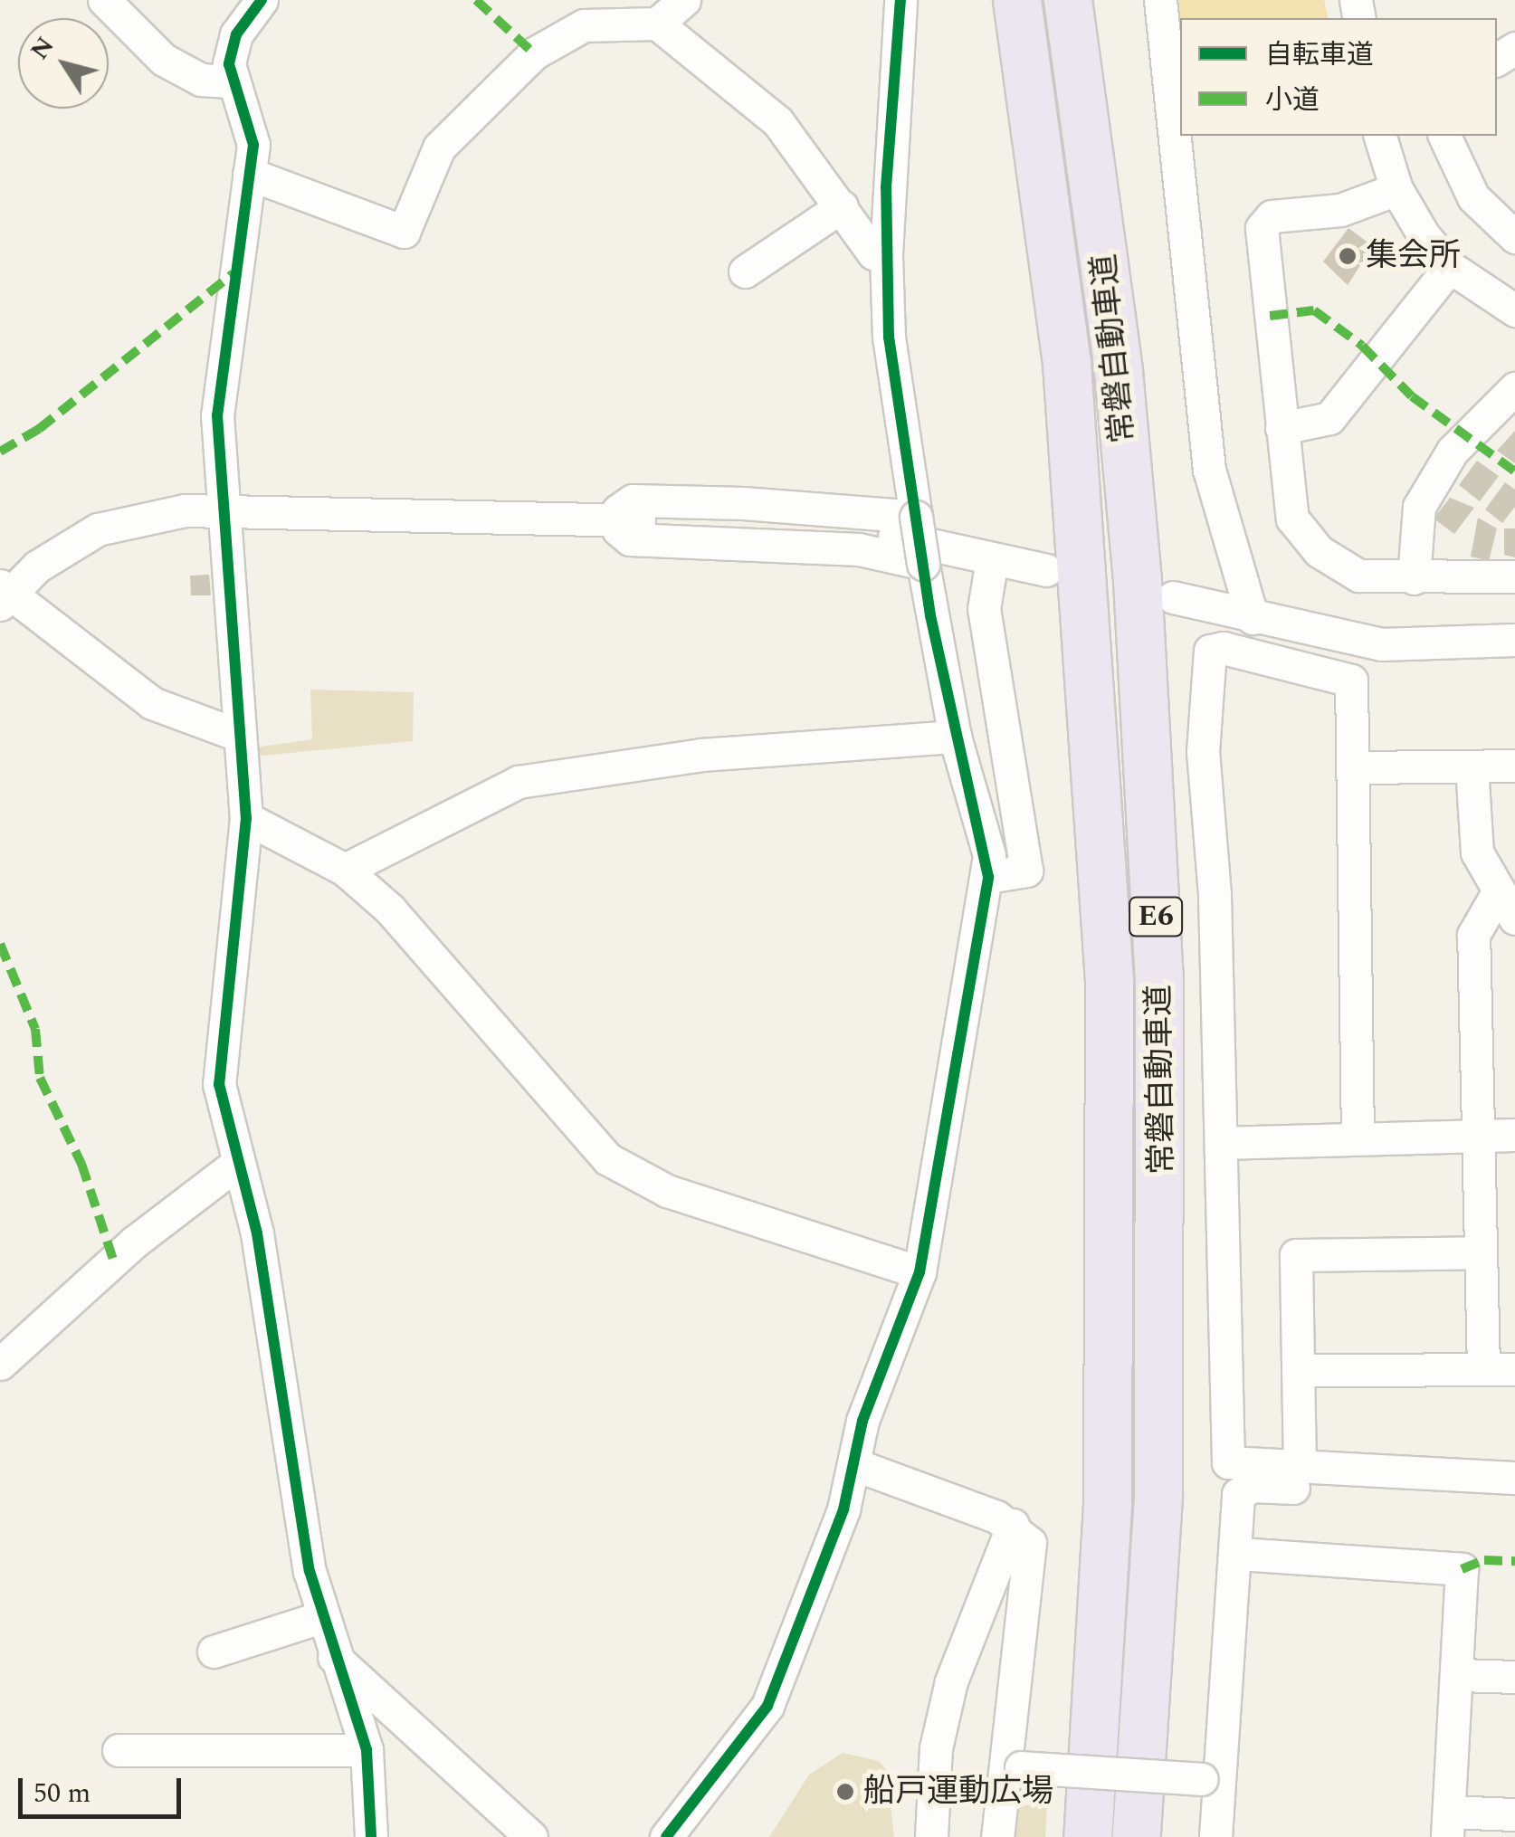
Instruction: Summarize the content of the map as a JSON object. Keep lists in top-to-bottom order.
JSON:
{
  "streets": {
    "highway": ["常磐自動車道", "E6"]
  },
  "places": ["集会所", "船戸運動広場"],
  "legend": ["自転車道", "小道"],
  "scale_bar": "50 m",
  "north": "top left"
}
